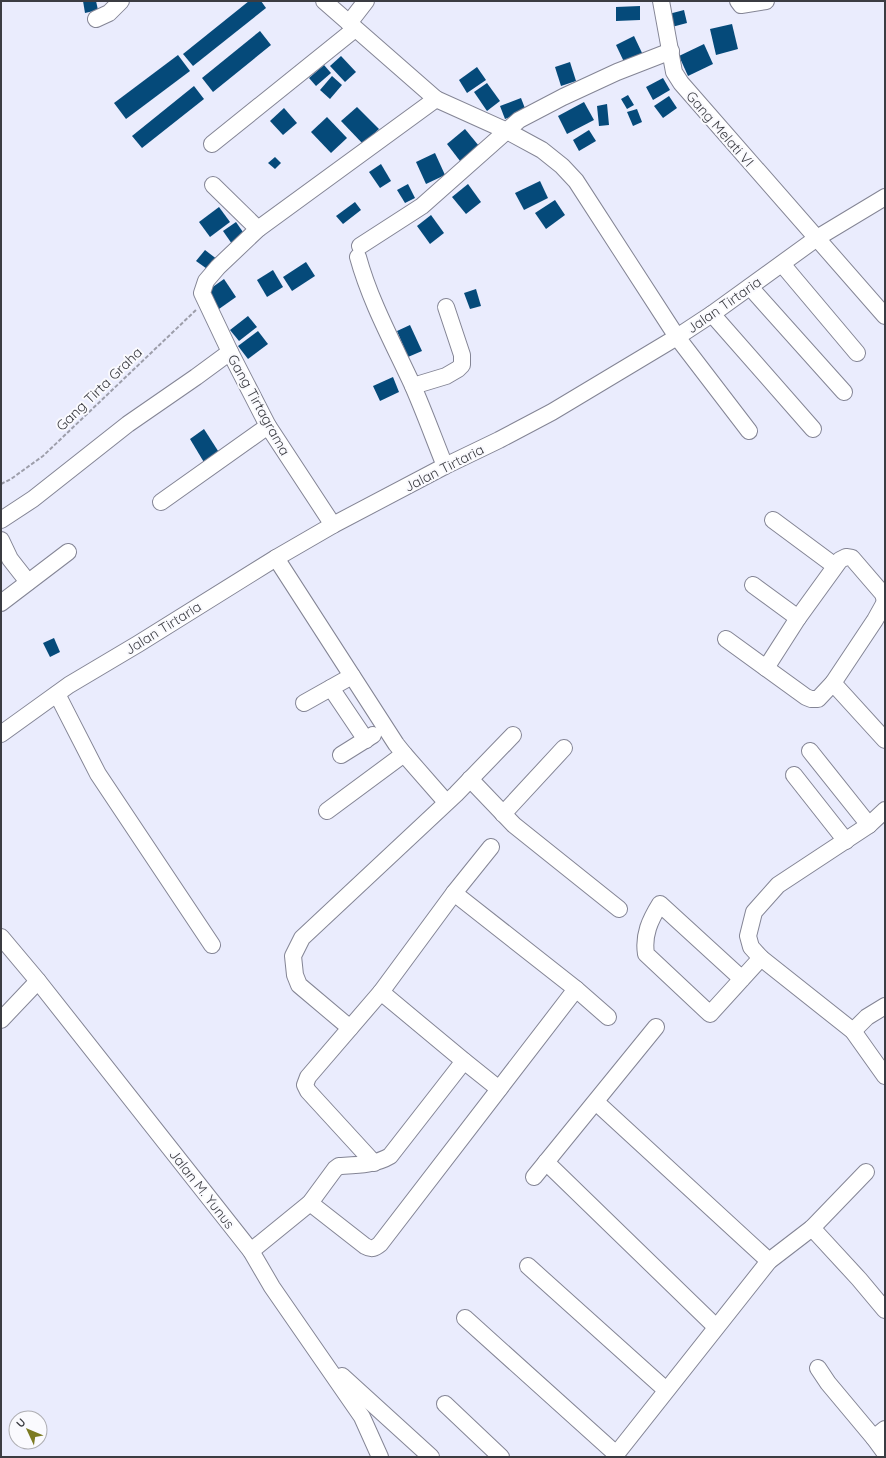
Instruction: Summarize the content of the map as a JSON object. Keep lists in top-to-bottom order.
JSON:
{
  "streets": {
    "street": [
      "Gang Melati VI",
      "Jalan Tirtaria",
      "Gang Tirtagrama",
      "Jalan M. Yunus"
    ],
    "path": ["Gang Tirta Graha"]
  },
  "crossings": [
    ["Gang Melati VI", "Jalan Tirtaria"],
    ["Jalan Tirtaria", "Gang Tirtagrama"],
    ["Gang Tirta Graha", "Gang Tirtagrama"]
  ],
  "north": "top left"
}
